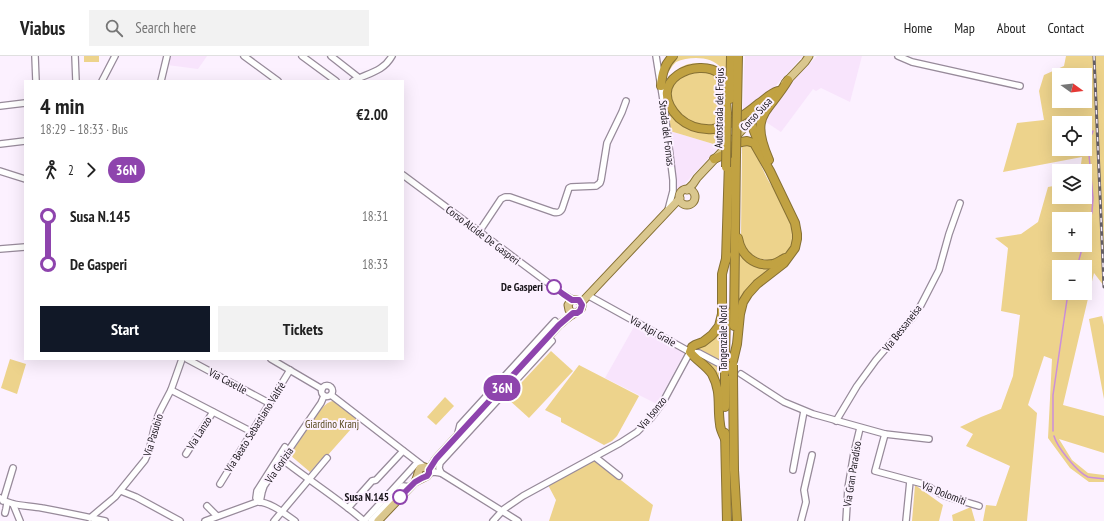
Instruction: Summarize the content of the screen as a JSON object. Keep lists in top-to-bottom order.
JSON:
{
  "streets": {
    "highway": ["Autostrada del Frejus", "Tangenziale Nord"],
    "main road": ["Corso Susa"],
    "street": [
      "Strada del Fornas",
      "Corso Alcide De Gasperi",
      "Via Bessaneisa",
      "Via Alpi Graie",
      "Via Caselle",
      "Via Isonzo",
      "Via Beato Sebastiano Valfré",
      "Via Lanzo",
      "Via Pasubio",
      "Via Gorizia",
      "Via Gran Paradiso",
      "Via Dolomiti"
    ]
  },
  "crossings": [
    ["Autostrada del Frejus", "Tangenziale Nord"],
    ["Via Alpi Graie", "Tangenziale Nord"],
    ["Via Alpi Graie", "Via Isonzo"],
    ["Via Caselle", "Via Beato Sebastiano Valfré"],
    ["Via Beato Sebastiano Valfré", "Via Lanzo"],
    ["Via Lanzo", "Via Pasubio"]
  ],
  "parks": ["Giardino Kranj"],
  "places": ["De Gasperi", "Susa N.145"],
  "lines": ["bus line 36N"],
  "north": "right",
  "page": {
    "header": "Viabus",
    "search": "Search here",
    "nav": [
      "Home",
      "Map",
      "About",
      "Contact"
    ],
    "on_map": "36N",
    "map_buttons": ["+", "−"],
    "heading": ["4 min", "18:29 – 18:33 · Bus", "€2.00"],
    "legs": ["2", "36N"],
    "list": [
      {
        "name": "Susa N.145",
        "value": "18:31"
      },
      {
        "name": "De Gasperi",
        "value": "18:33"
      }
    ],
    "buttons": ["Start", "Tickets"]
  }
}
